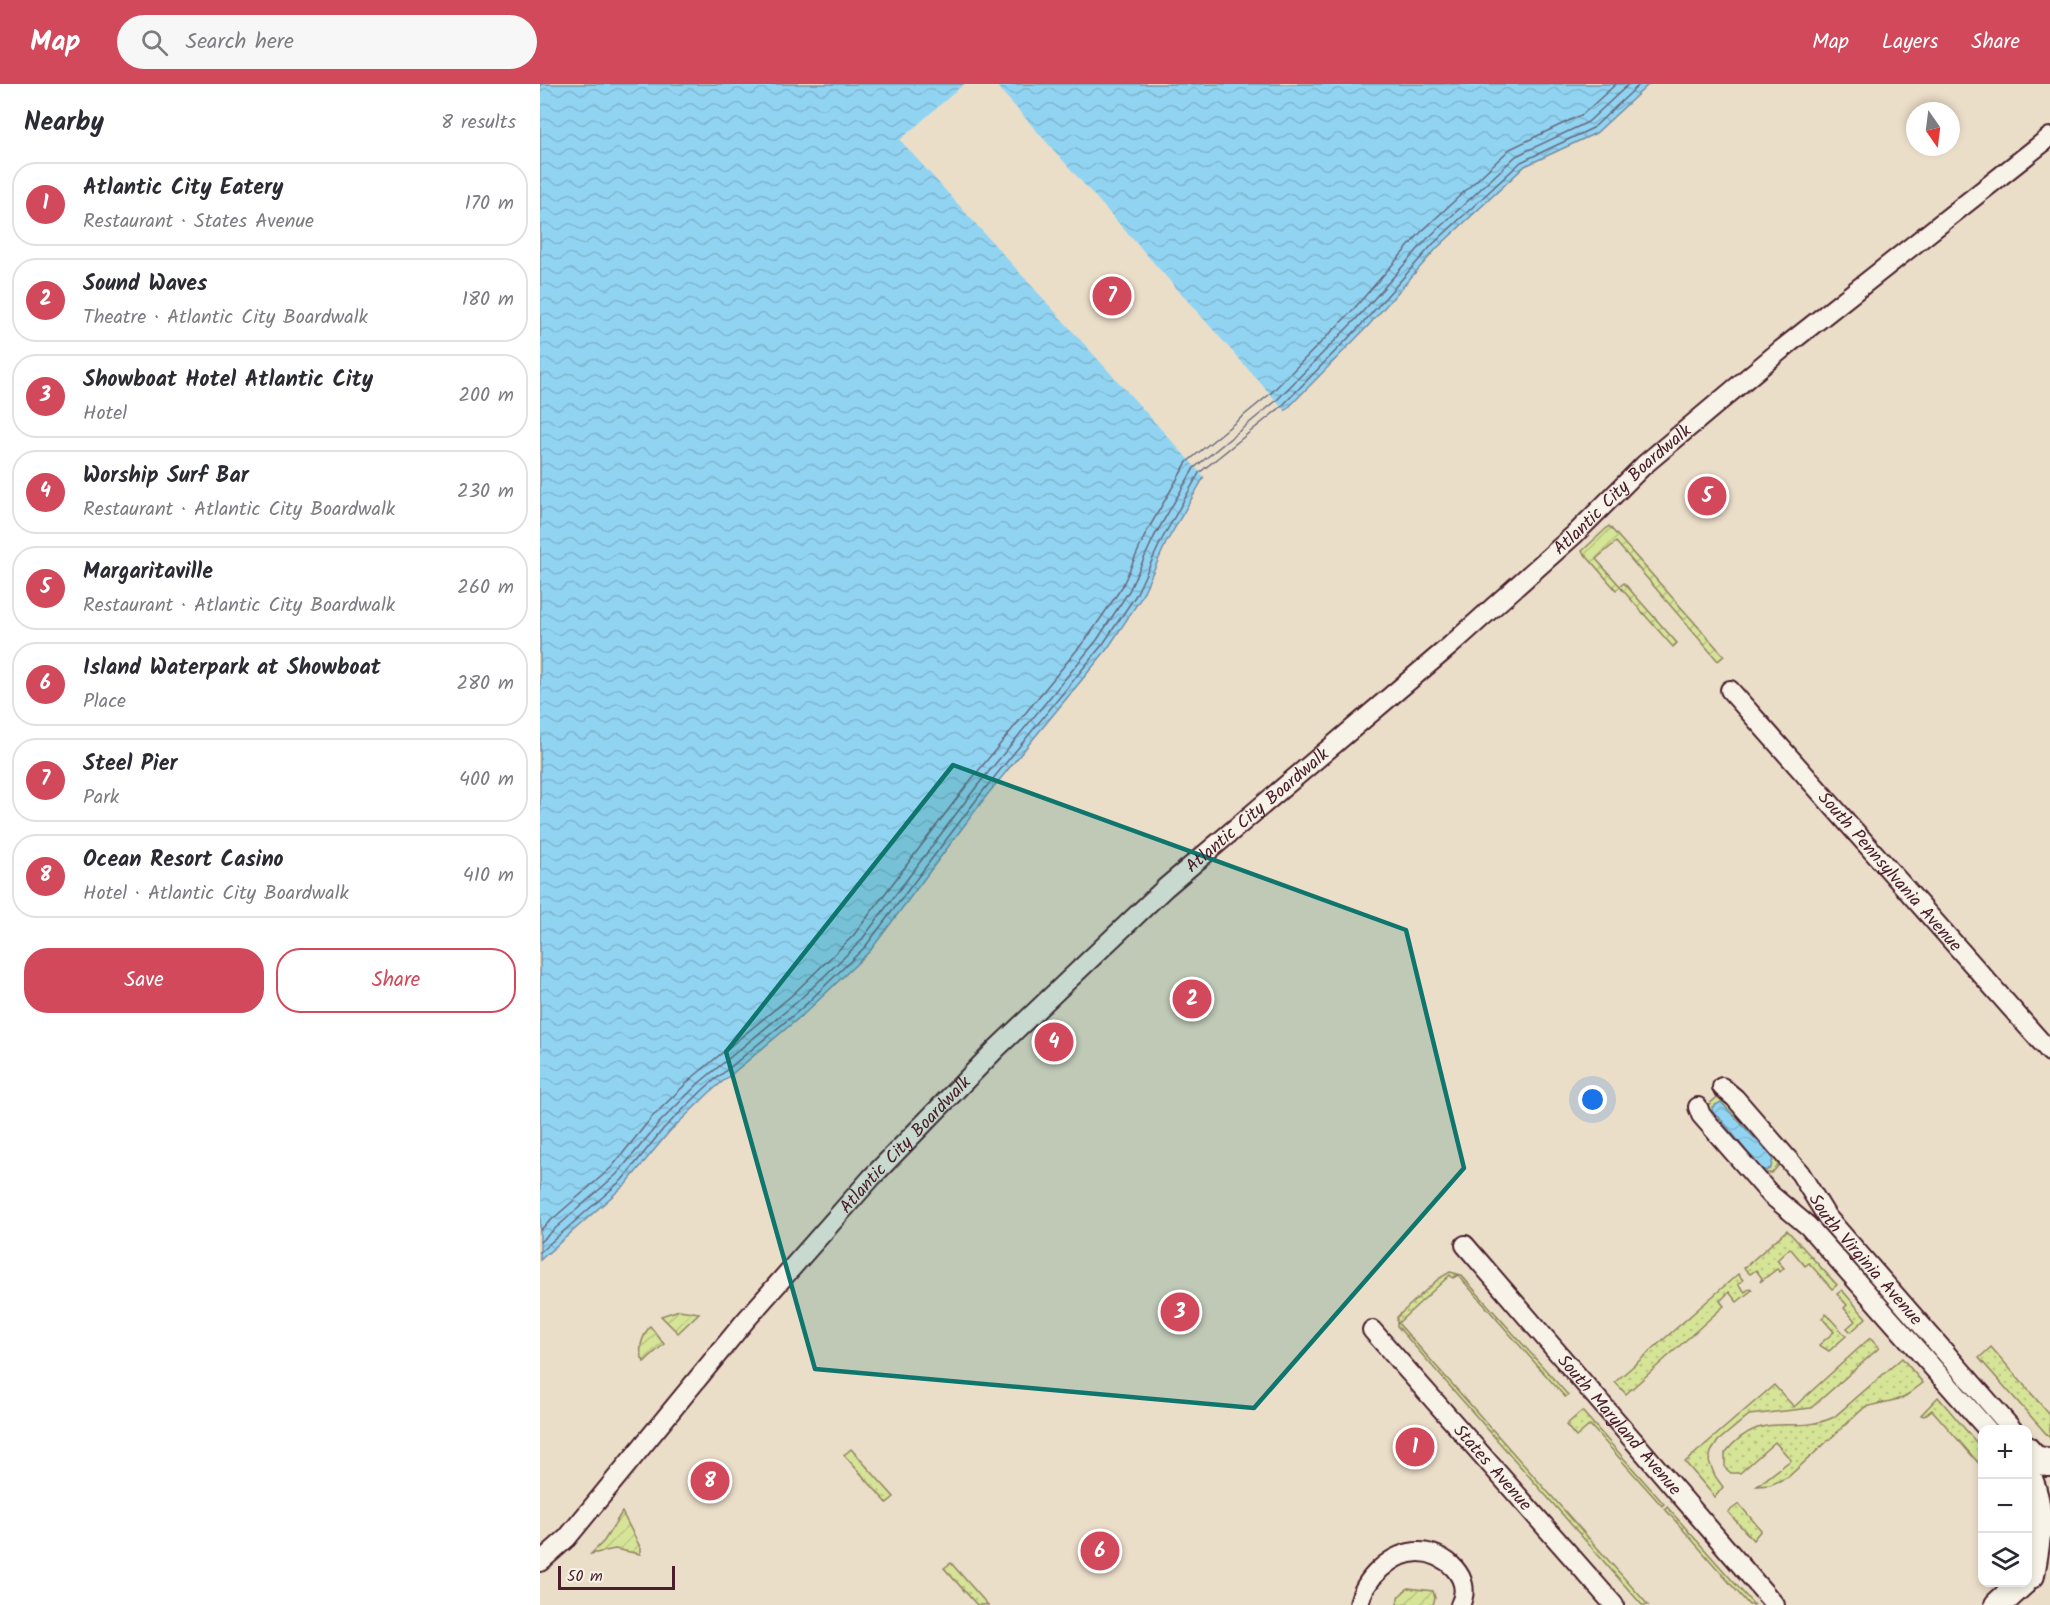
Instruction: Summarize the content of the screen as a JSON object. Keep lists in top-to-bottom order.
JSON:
{
  "streets": {
    "street": [
      "Atlantic City Boardwalk",
      "South Pennsylvania Avenue",
      "South Virginia Avenue",
      "South Maryland Avenue",
      "States Avenue"
    ]
  },
  "scale_bar": "50 m",
  "north": "bottom",
  "page": {
    "header": "Map",
    "search": "Search here",
    "nav": ["Map", "Layers", "Share"],
    "heading": ["Nearby", "8 results"],
    "list": [
      {
        "mark": "1",
        "name": "Atlantic City Eatery",
        "note": "Restaurant · States Avenue",
        "value": "170 m"
      },
      {
        "mark": "2",
        "name": "Sound Waves",
        "note": "Theatre · Atlantic City Boardwalk",
        "value": "180 m"
      },
      {
        "mark": "3",
        "name": "Showboat Hotel Atlantic City",
        "note": "Hotel",
        "value": "200 m"
      },
      {
        "mark": "4",
        "name": "Worship Surf Bar",
        "note": "Restaurant · Atlantic City Boardwalk",
        "value": "230 m"
      },
      {
        "mark": "5",
        "name": "Margaritaville",
        "note": "Restaurant · Atlantic City Boardwalk",
        "value": "260 m"
      },
      {
        "mark": "6",
        "name": "Island Waterpark at Showboat",
        "note": "Place",
        "value": "280 m"
      },
      {
        "mark": "7",
        "name": "Steel Pier",
        "note": "Park",
        "value": "400 m"
      },
      {
        "mark": "8",
        "name": "Ocean Resort Casino",
        "note": "Hotel · Atlantic City Boardwalk",
        "value": "410 m"
      }
    ],
    "pins": [
      "7",
      "5",
      "2",
      "4",
      "3",
      "1",
      "8",
      "6"
    ],
    "buttons": ["Save", "Share"],
    "map_buttons": ["+", "−"],
    "scale": "50 m"
  }
}
